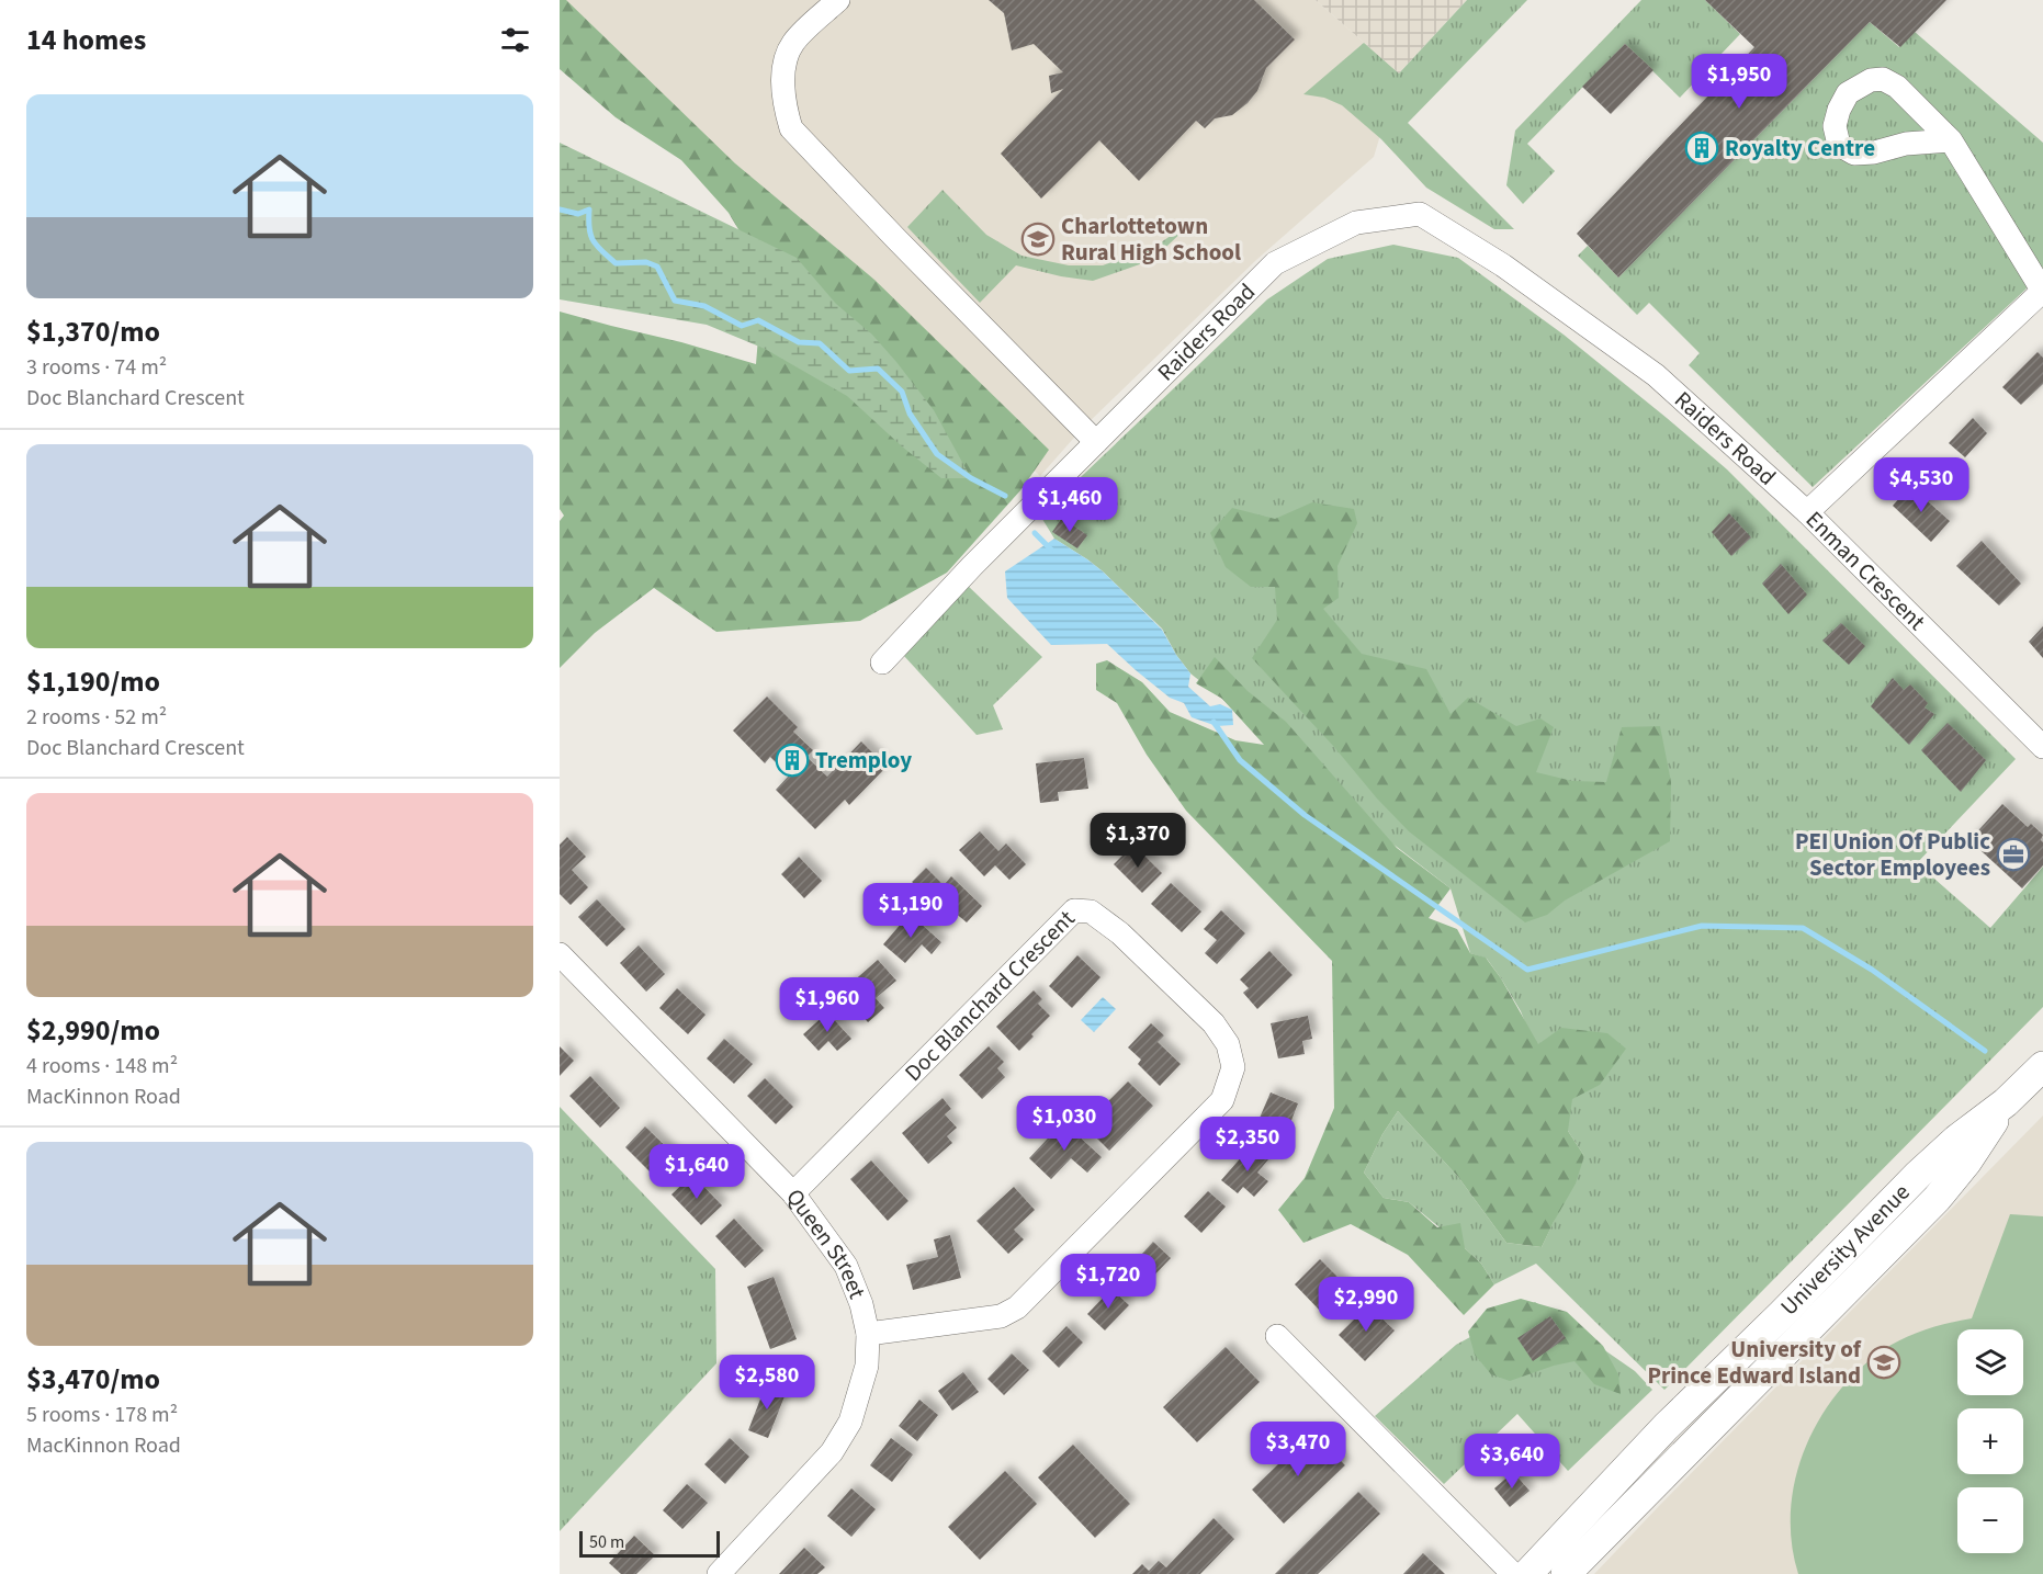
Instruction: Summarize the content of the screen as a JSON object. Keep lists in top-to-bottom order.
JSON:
{
  "streets": {
    "main road": ["University Avenue"],
    "street": [
      "Raiders Road",
      "Enman Crescent",
      "Doc Blanchard Crescent",
      "Queen Street"
    ]
  },
  "crossings": [
    ["Raiders Road", "Enman Crescent"],
    ["Doc Blanchard Crescent", "Queen Street"]
  ],
  "places": {
    "building": ["Royalty Centre", "Tremploy"],
    "school or university": ["Charlottetown Rural High School", "University of Prince Edward Island"],
    "office": ["PEI Union Of Public Sector Employees"]
  },
  "scale_bar": "50 m",
  "page": {
    "heading": "14 homes",
    "price": [
      "$1,950",
      "$4,530",
      "$1,460",
      "$1,370",
      "$1,190",
      "$1,960",
      "$1,030",
      "$2,350",
      "$1,640",
      "$1,720",
      "$2,990",
      "$2,580",
      "$3,470",
      "$3,640"
    ],
    "list": [
      {
        "name": "$1,370/mo",
        "note": "3 rooms · 74 m² · Doc Blanchard Crescent"
      },
      {
        "name": "$1,190/mo",
        "note": "2 rooms · 52 m² · Doc Blanchard Crescent"
      },
      {
        "name": "$2,990/mo",
        "note": "4 rooms · 148 m² · MacKinnon Road"
      },
      {
        "name": "$3,470/mo",
        "note": "5 rooms · 178 m² · MacKinnon Road"
      }
    ],
    "map_buttons": ["+", "−"],
    "scale": "50 m"
  }
}
